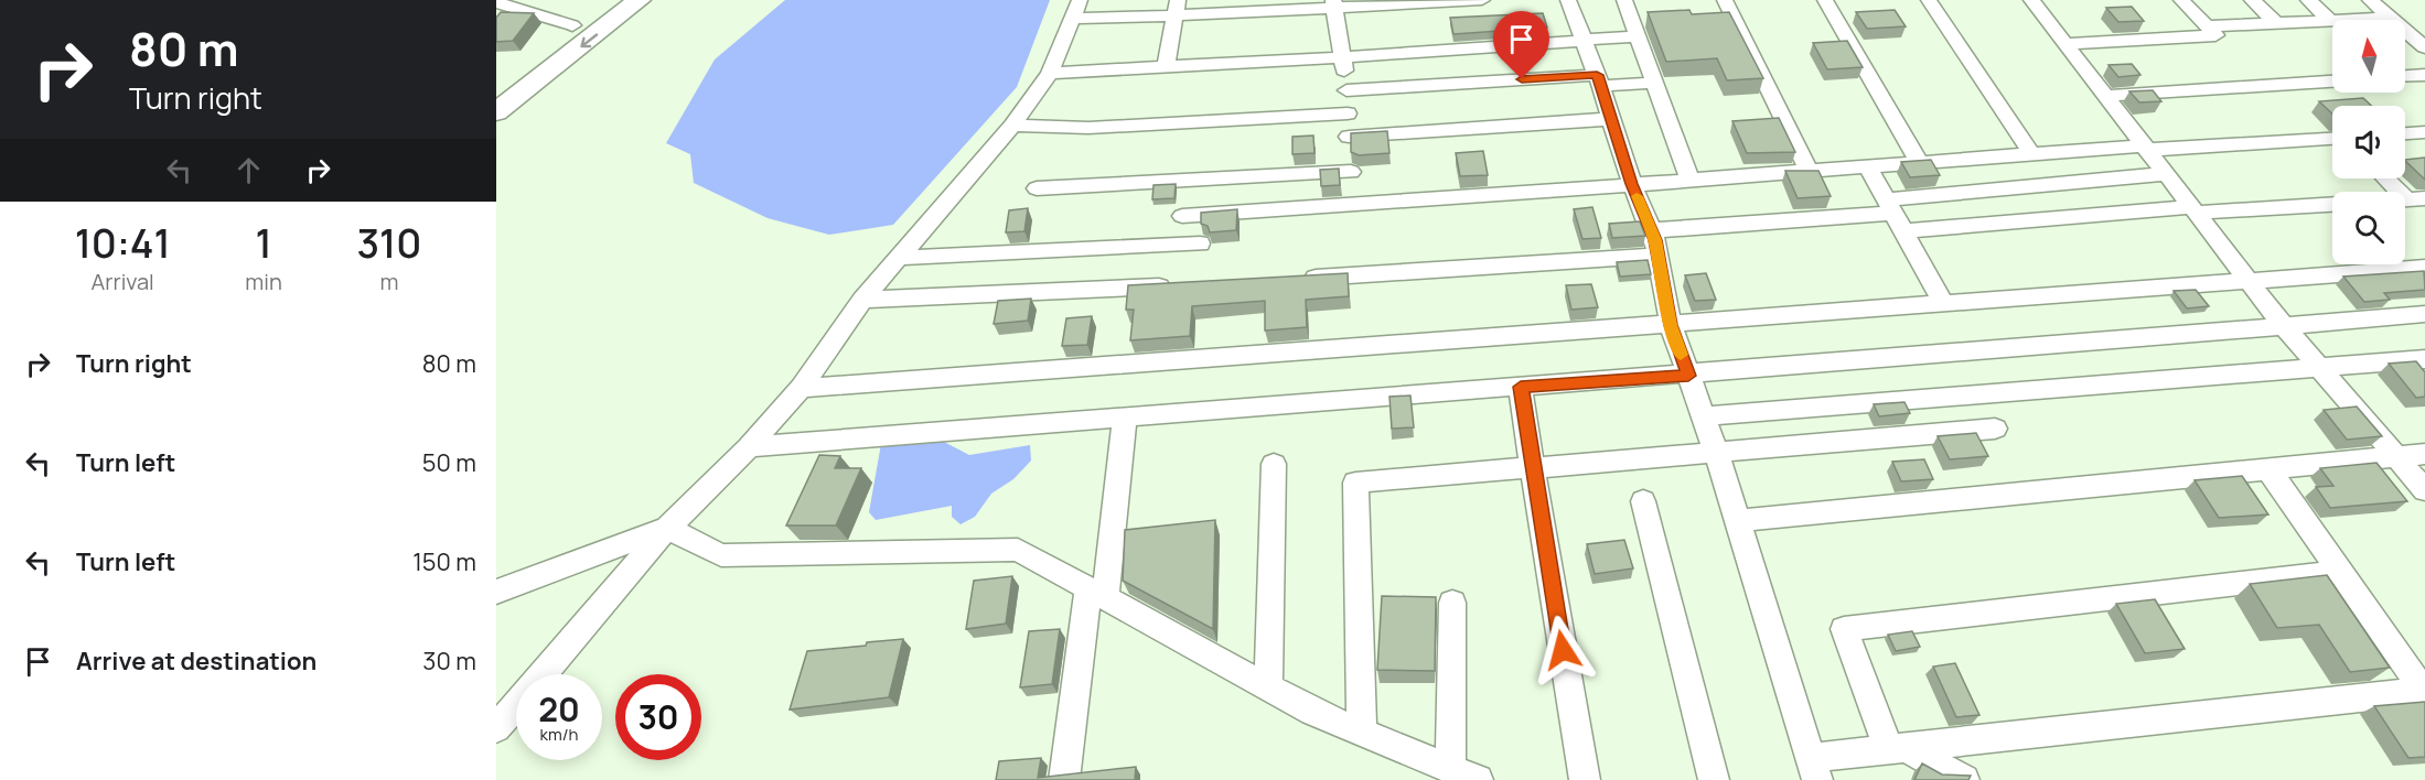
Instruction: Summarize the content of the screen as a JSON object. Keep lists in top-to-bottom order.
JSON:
{
  "north": "top",
  "page": {
    "turn": ["80 m", "Turn right"],
    "eta": [
      "10:41",
      "Arrival",
      "1",
      "min",
      "310",
      "m"
    ],
    "list": [
      {
        "name": "Turn right",
        "value": "80 m"
      },
      {
        "name": "Turn left",
        "value": "50 m"
      },
      {
        "name": "Turn left",
        "value": "150 m"
      },
      {
        "name": "Arrive at destination",
        "value": "30 m"
      }
    ],
    "speed": "20 km/h",
    "limit": "30"
  }
}
